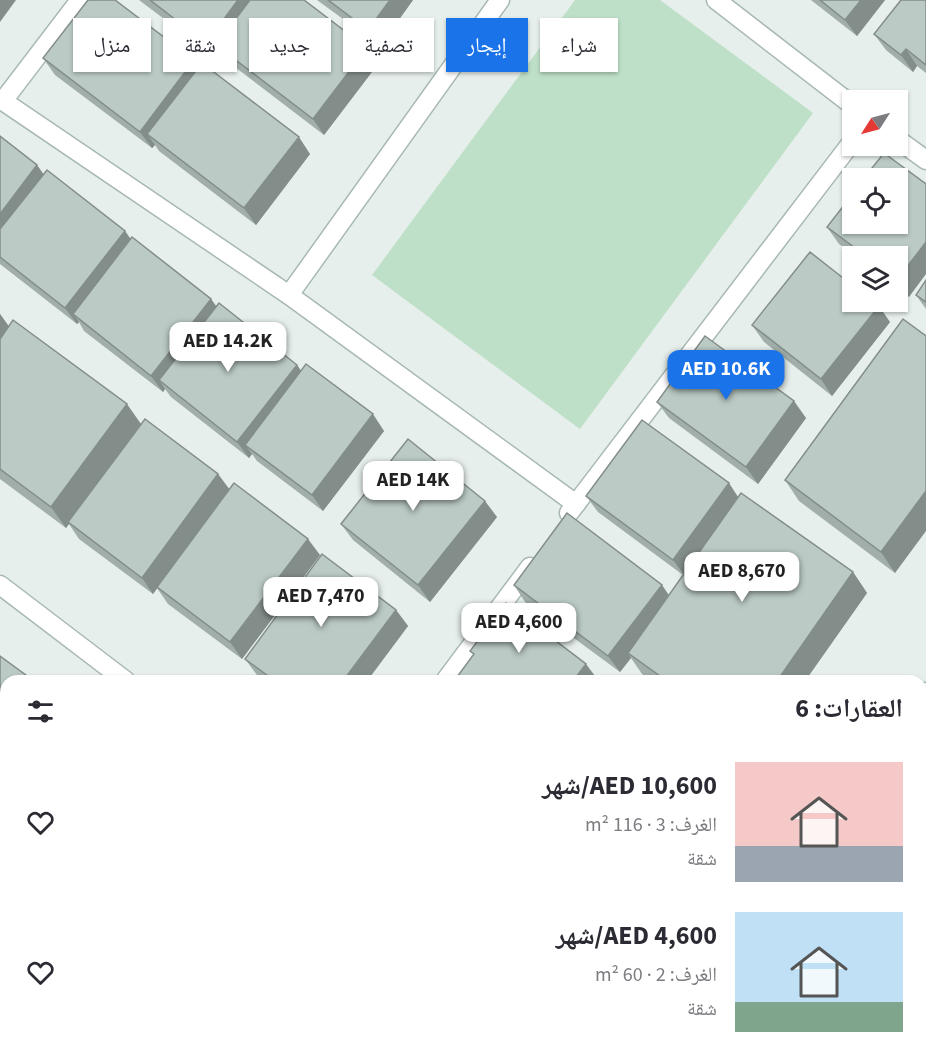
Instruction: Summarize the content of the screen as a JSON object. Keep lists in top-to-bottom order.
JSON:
{
  "north": "bottom left",
  "page": {
    "chip": [
      "شراء",
      "إيجار",
      "تصفية",
      "جديد",
      "شقة",
      "منزل"
    ],
    "price": [
      "AED 14.2K",
      "AED 10.6K",
      "AED 14K",
      "AED 8,670",
      "AED 7,470",
      "AED 4,600"
    ],
    "heading": "العقارات: 6",
    "list": [
      {
        "name": "AED 10,600/شهر",
        "note": "الغرف: 3 · 116 m² · شقة"
      },
      {
        "name": "AED 4,600/شهر",
        "note": "الغرف: 2 · 60 m² · شقة"
      }
    ]
  }
}
